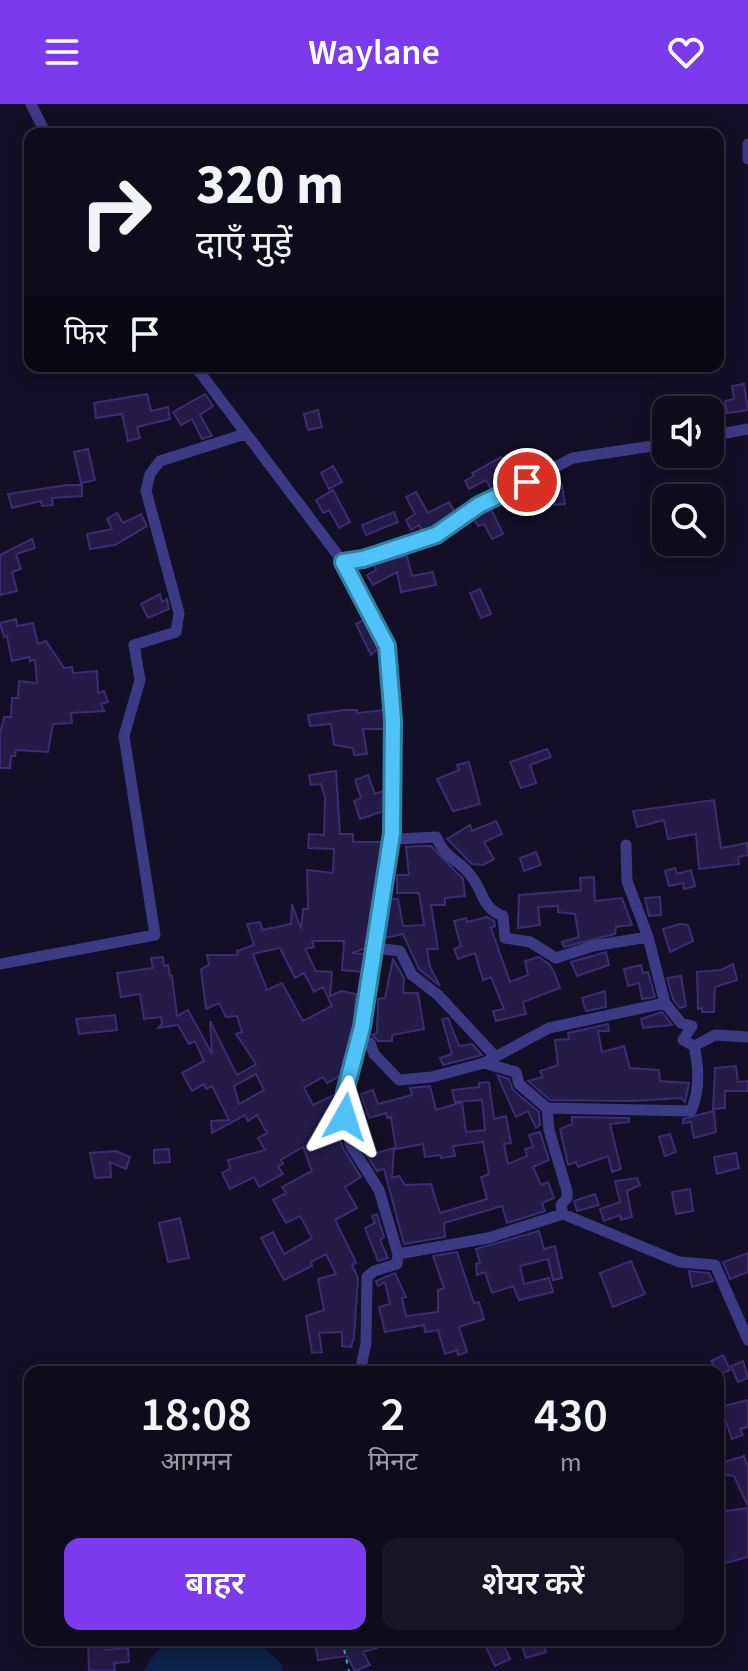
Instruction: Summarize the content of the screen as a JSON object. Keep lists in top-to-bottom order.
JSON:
{
  "page": {
    "header": "Waylane",
    "turn": ["320 m", "दाएँ मुड़ें"],
    "then": "फिर",
    "eta": [
      "18:08",
      "आगमन",
      "2",
      "मिनट",
      "430",
      "m"
    ],
    "buttons": ["बाहर", "शेयर करें"]
  }
}
